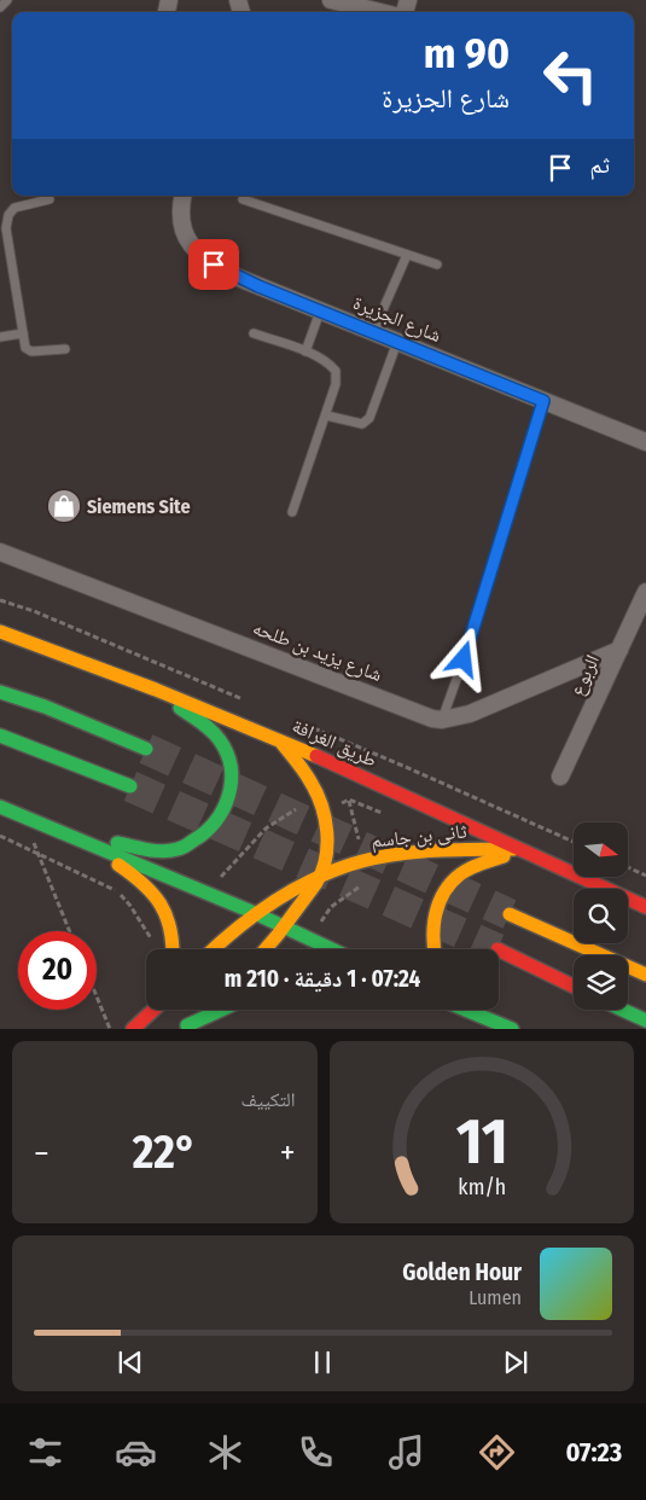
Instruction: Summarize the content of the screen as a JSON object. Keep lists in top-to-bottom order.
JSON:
{
  "streets": {
    "main road": ["طريق الغرافة", "ثانى بن جاسم"],
    "street": ["شارع الجزيرة", "شارع يزيد بن طلحه", "الربوع"]
  },
  "crossings": [
    ["طريق الغرافة", "ثانى بن جاسم"]
  ],
  "places": {
    "shop": ["Siemens Site"]
  },
  "north": "right",
  "page": {
    "turn": ["90 m", "شارع الجزيرة"],
    "then": "ثم",
    "limit": "20",
    "trip": "07:24 · 1 دقيقة · 210 m",
    "tile": "التكييف",
    "heat": ["−", "22°", "+"],
    "song": ["Golden Hour", "Lumen"],
    "tabs": "07:23",
    "gauge": ["11", "km/h"]
  }
}
